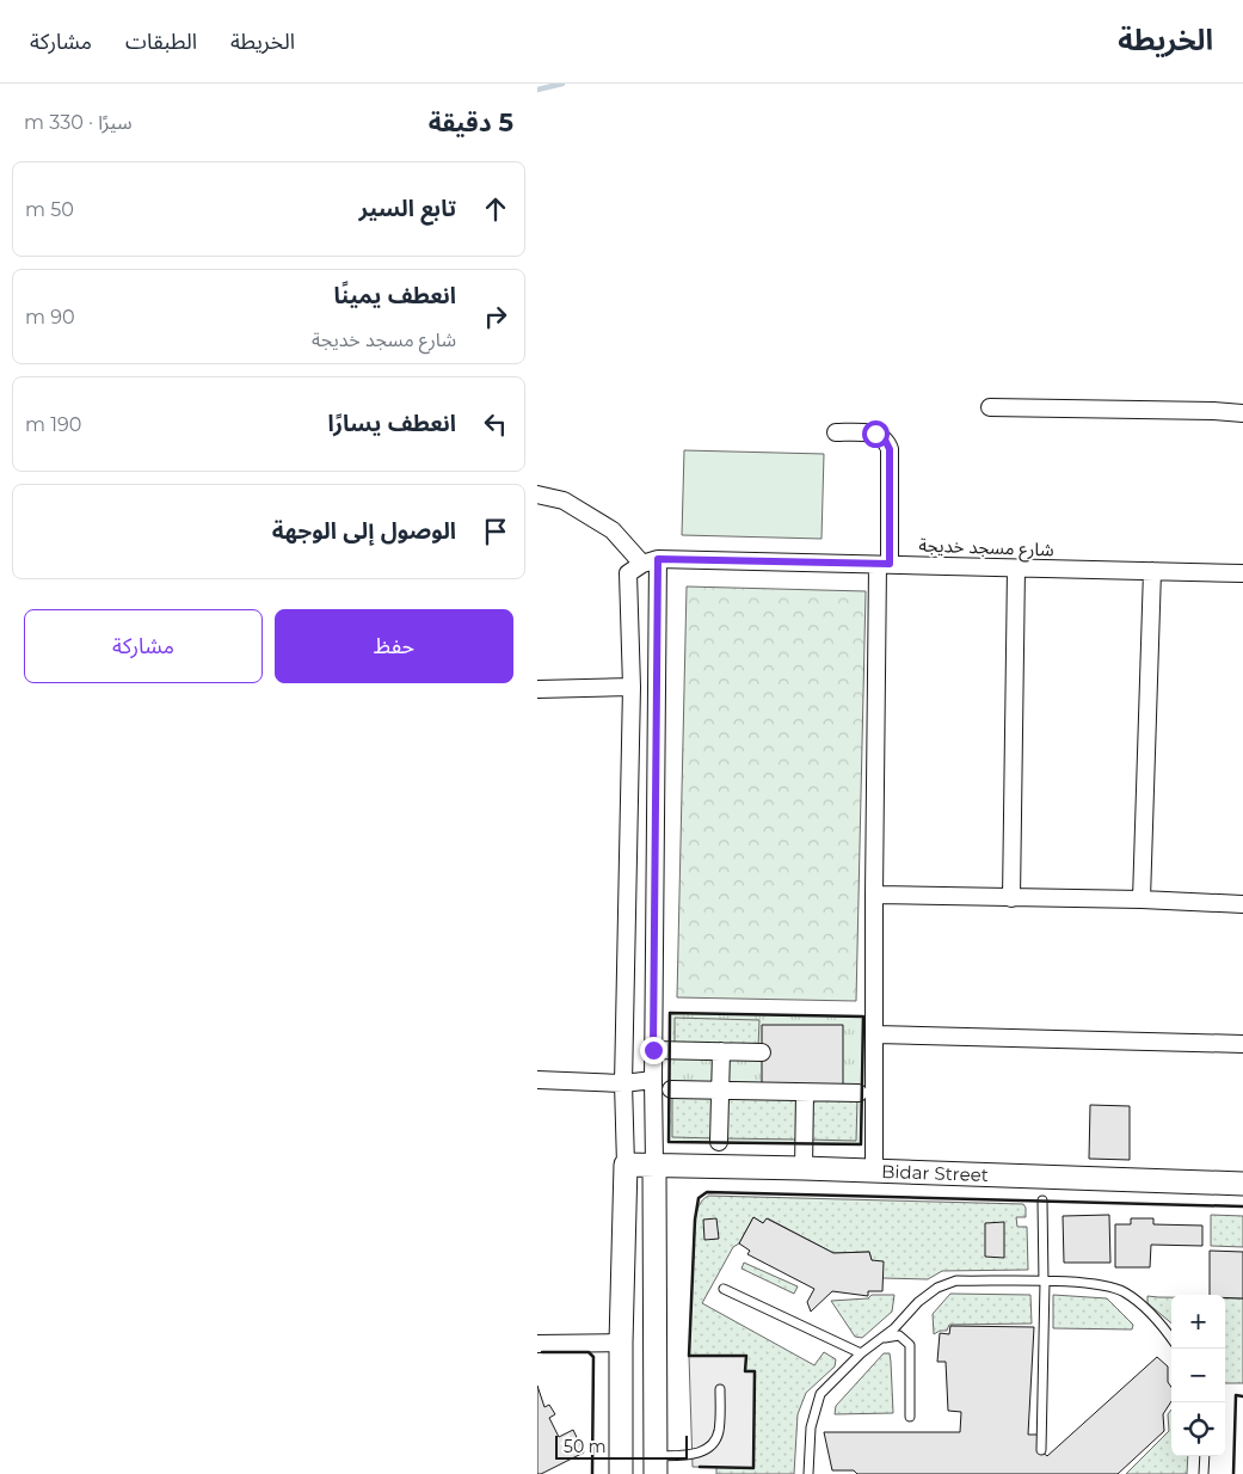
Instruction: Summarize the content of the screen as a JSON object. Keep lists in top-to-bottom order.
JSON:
{
  "streets": {
    "main road": ["Bidar Street"],
    "street": ["شارع مسجد خديجة"]
  },
  "scale_bar": "50 m",
  "page": {
    "header": "الخريطة",
    "nav": ["الخريطة", "الطبقات", "مشاركة"],
    "heading": ["5 دقيقة", "سيرًا · 330 m"],
    "list": [
      ["تابع السير", "50 m"],
      ["انعطف يمينًا", "شارع مسجد خديجة", "90 m"],
      ["انعطف يسارًا", "190 m"],
      "الوصول إلى الوجهة"
    ],
    "buttons": ["حفظ", "مشاركة"],
    "map_buttons": ["+", "−"],
    "scale": "50 m"
  }
}
